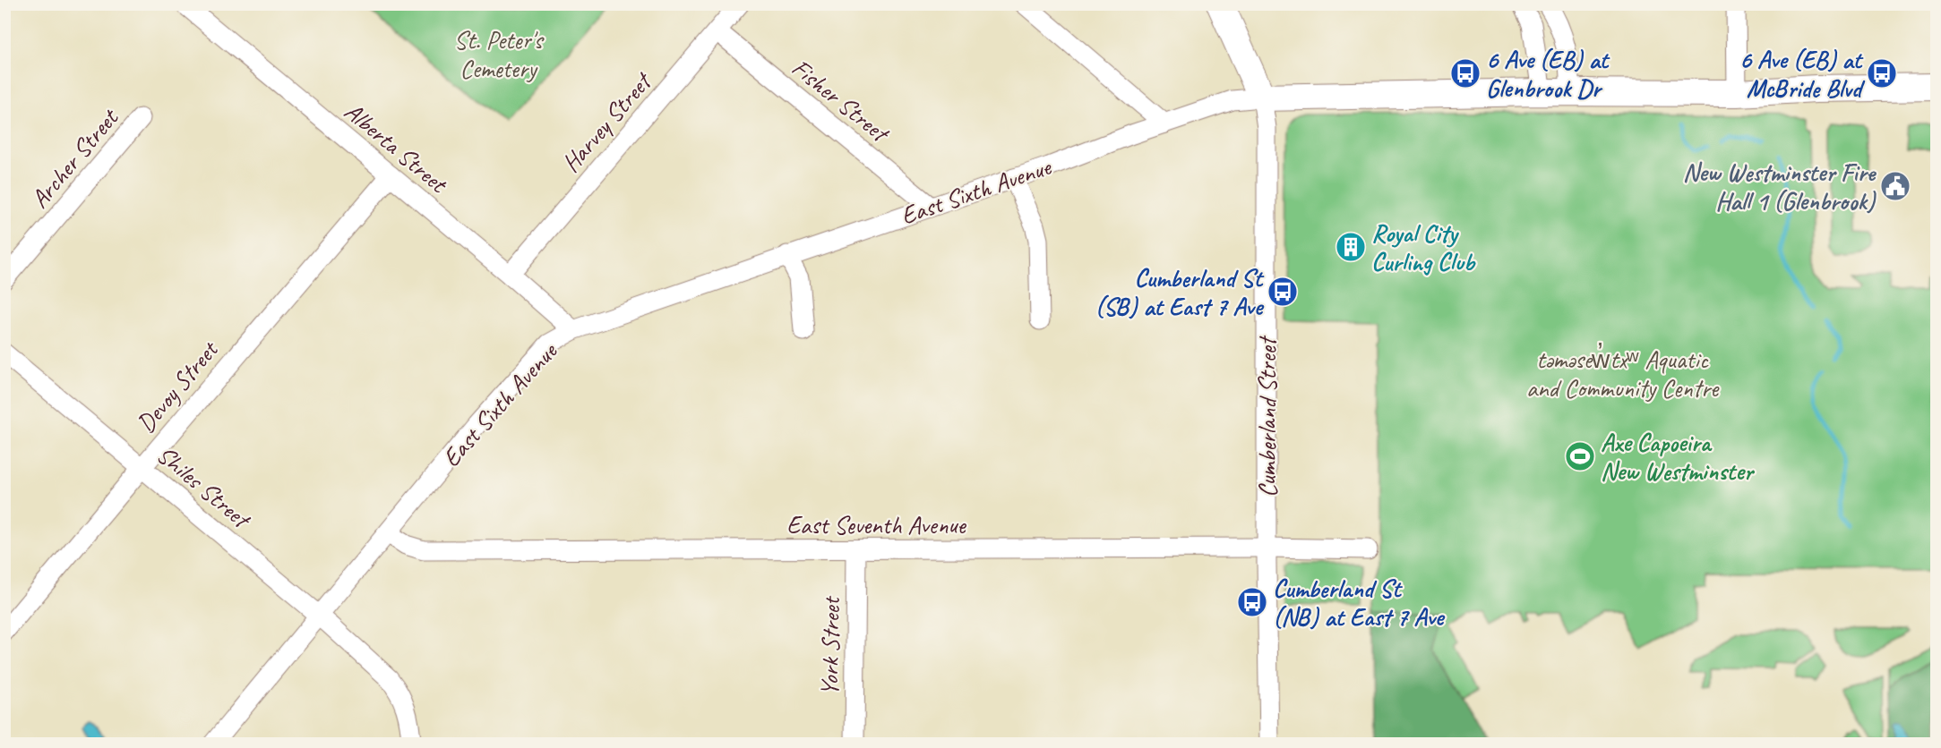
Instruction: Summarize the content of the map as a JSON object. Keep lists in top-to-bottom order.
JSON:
{
  "streets": {
    "street": [
      "Fisher Street",
      "Harvey Street",
      "Alberta Street",
      "Archer Street",
      "East Sixth Avenue",
      "Devoy Street",
      "Cumberland Street",
      "Shiles Street",
      "East Seventh Avenue",
      "York Street"
    ]
  },
  "crossings": [
    ["Fisher Street", "Harvey Street"],
    ["Fisher Street", "East Sixth Avenue"],
    ["Harvey Street", "Alberta Street"],
    ["Alberta Street", "East Sixth Avenue"],
    ["Alberta Street", "Devoy Street"],
    ["East Sixth Avenue", "Cumberland Street"],
    ["East Sixth Avenue", "Shiles Street"],
    ["East Sixth Avenue", "East Seventh Avenue"],
    ["Devoy Street", "Shiles Street"],
    ["Cumberland Street", "East Seventh Avenue"],
    ["East Seventh Avenue", "York Street"]
  ],
  "parks": ["St. Peter's Cemetery", "təməsew̓txʷ Aquatic and Community Centre"],
  "places": {
    "bus stop": [
      "6 Ave (EB) at Glenbrook Dr",
      "6 Ave (EB) at McBride Blvd",
      "Cumberland St (SB) at East 7 Ave",
      "Cumberland St (NB) at East 7 Ave"
    ],
    "public building": ["New Westminster Fire Hall 1 (Glenbrook)"],
    "building": ["Royal City Curling Club"],
    "sports": ["Axe Capoeira New Westminster"]
  }
}
